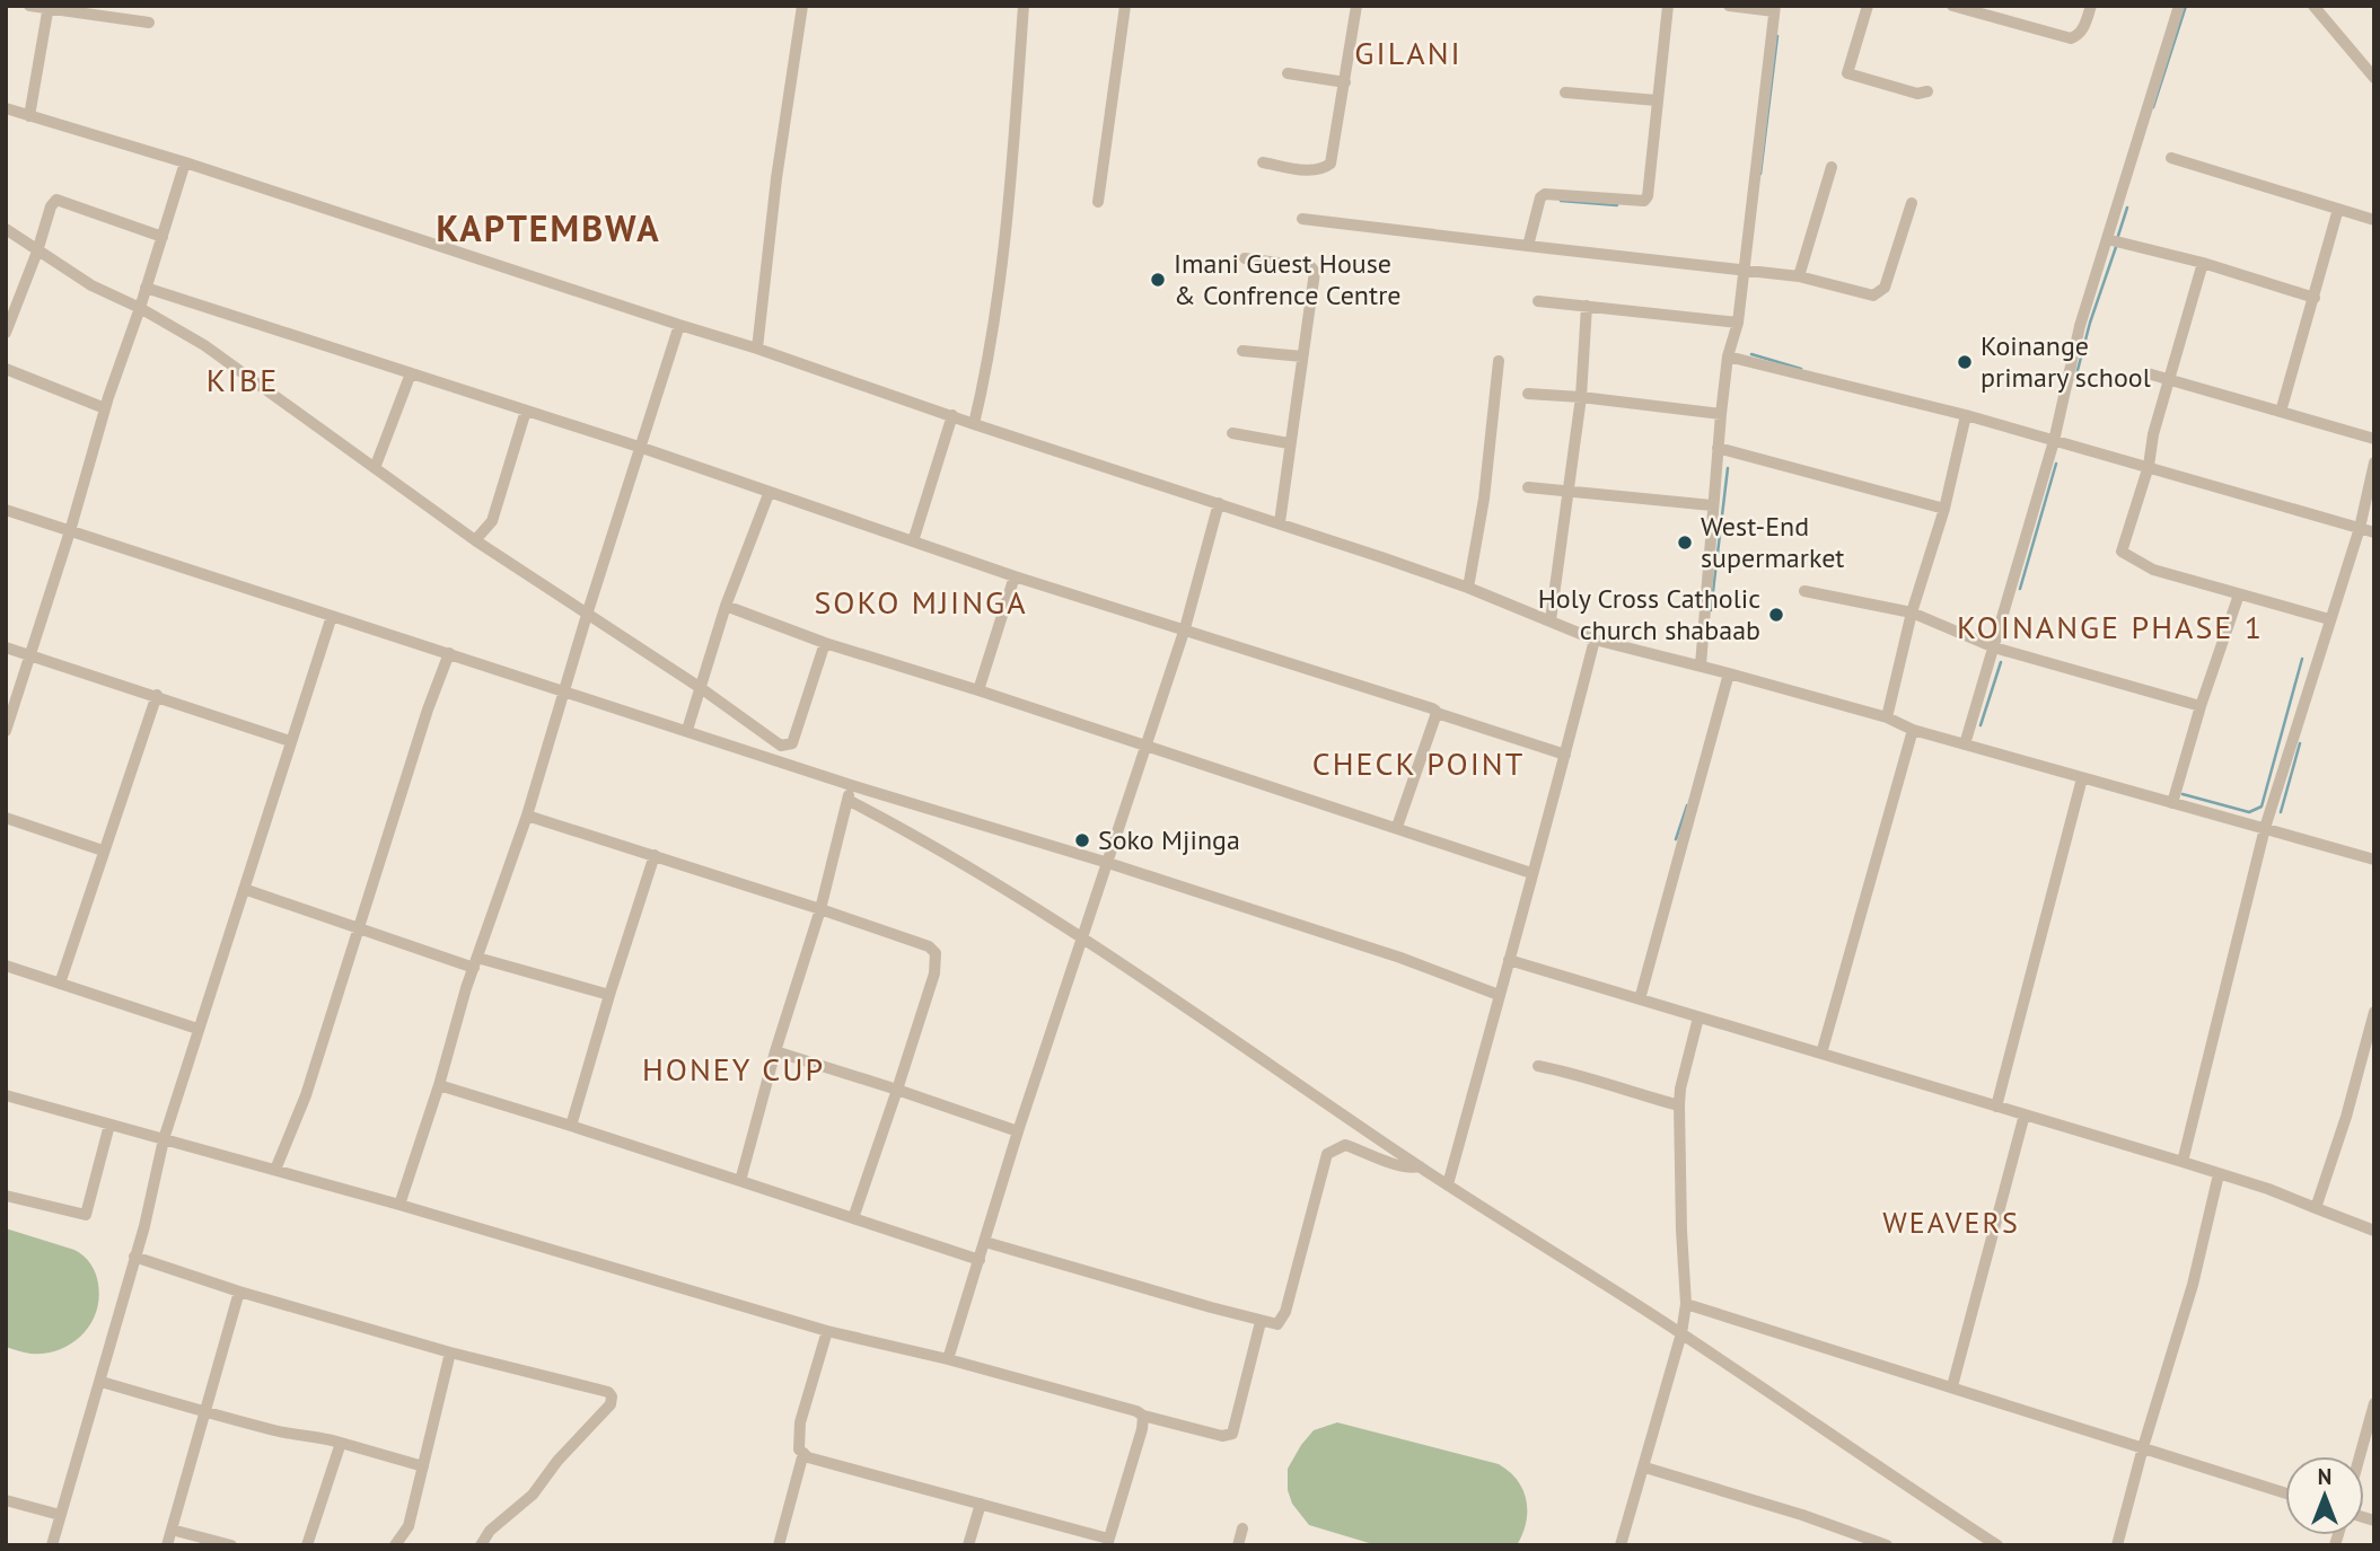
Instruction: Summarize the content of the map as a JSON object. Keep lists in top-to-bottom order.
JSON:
{
  "districts": [
    "GILANI",
    "KAPTEMBWA",
    "KIBE",
    "SOKO MJINGA",
    "KOINANGE PHASE 1",
    "CHECK POINT",
    "HONEY CUP",
    "WEAVERS"
  ],
  "places": [
    "Imani Guest House & Confrence Centre",
    "Koinange primary school",
    "West-End supermarket",
    "Holy Cross Catholic church shabaab",
    "Soko Mjinga"
  ],
  "north": "top"
}
